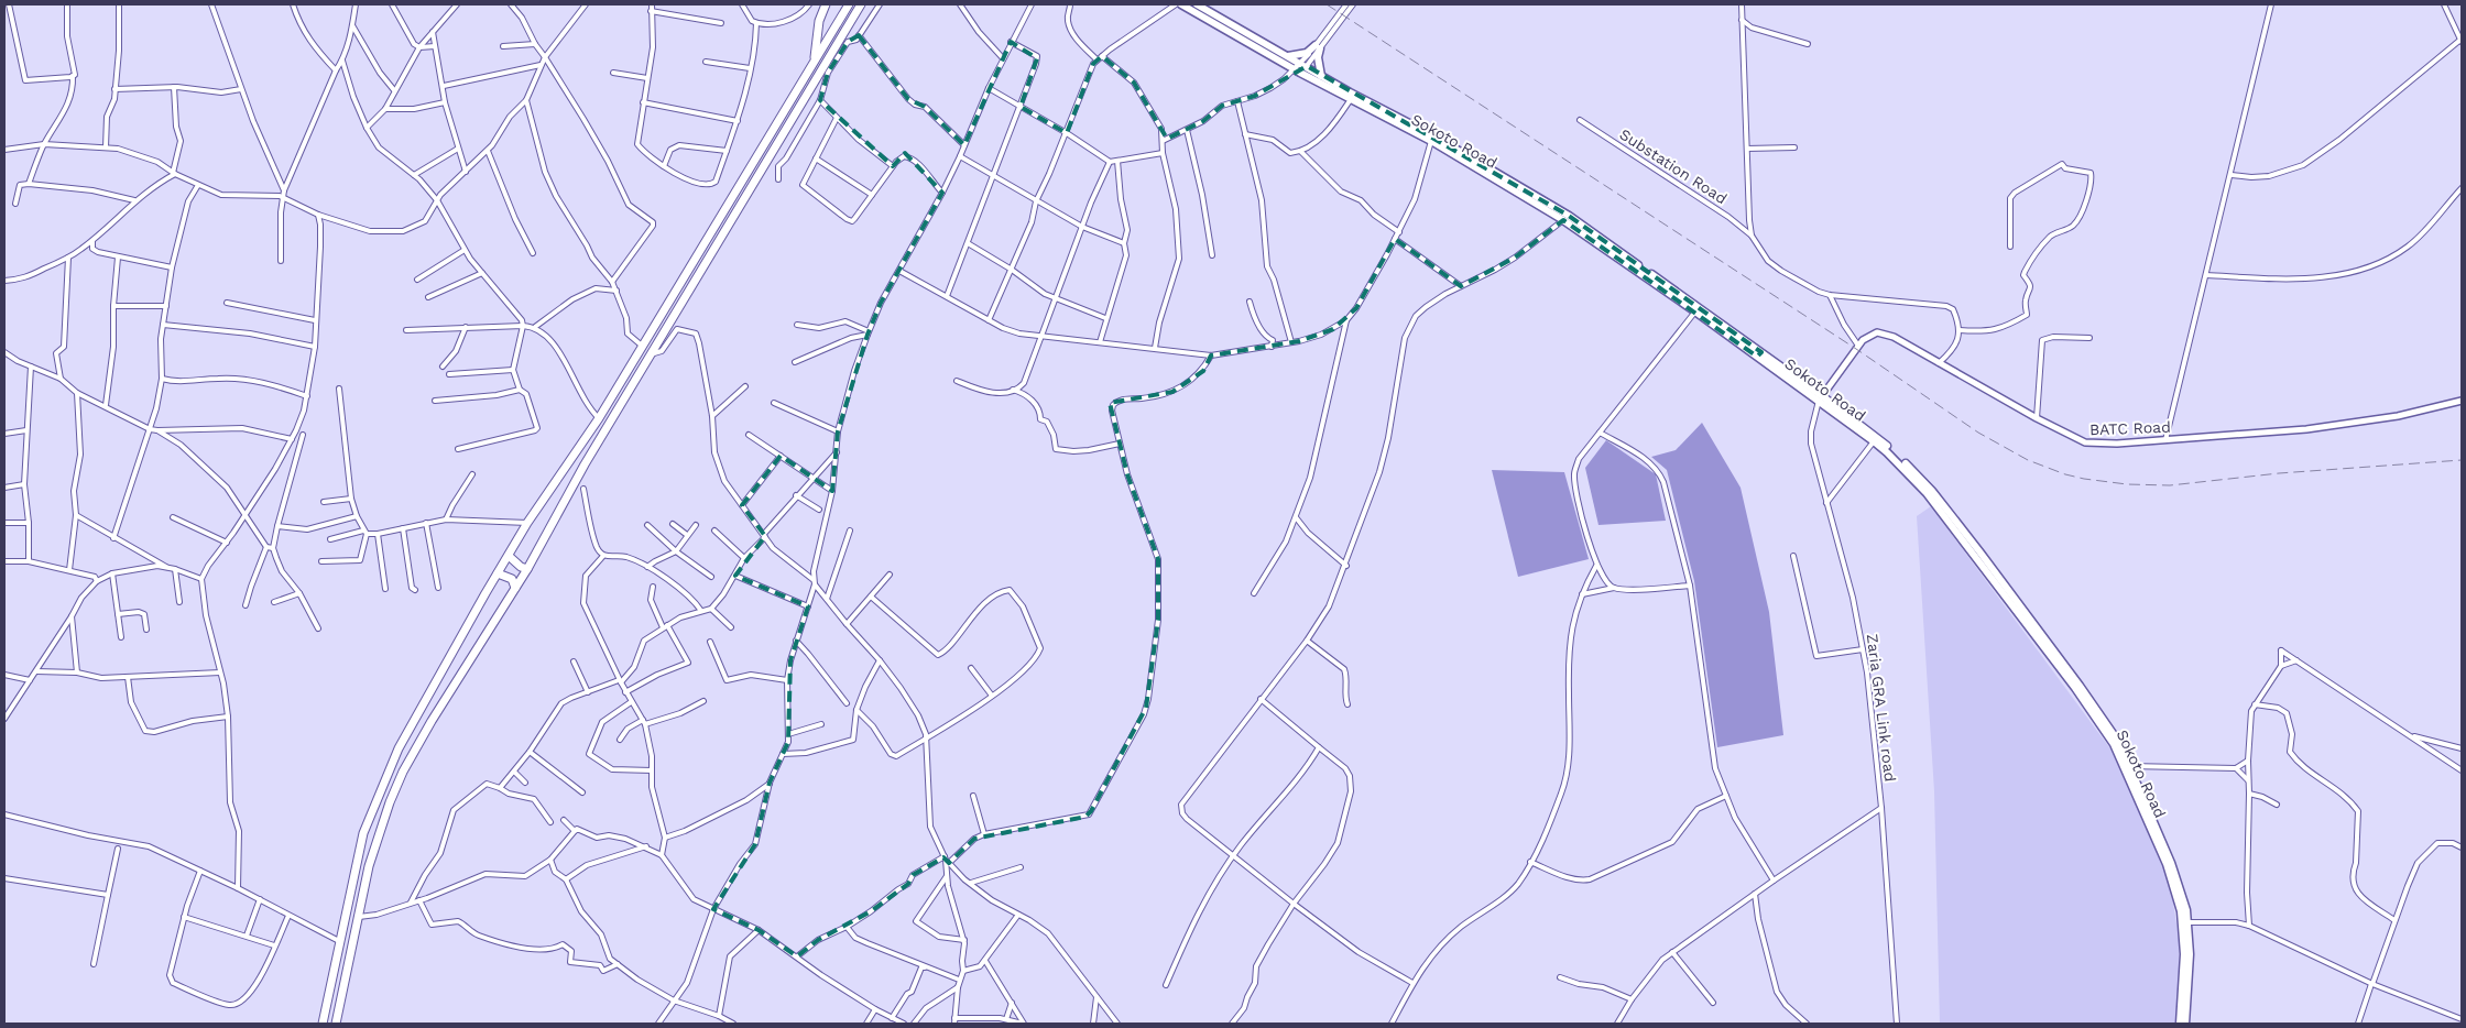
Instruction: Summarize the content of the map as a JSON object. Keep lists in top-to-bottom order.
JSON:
{
  "streets": {
    "main road": ["Sokoto Road"],
    "street": ["Substation Road", "BATC Road", "Zaria GRA Link road"]
  },
  "crossings": [
    ["Sokoto Road", "BATC Road"],
    ["Sokoto Road", "Zaria GRA Link road"],
    ["BATC Road", "Zaria GRA Link road"]
  ]
}
